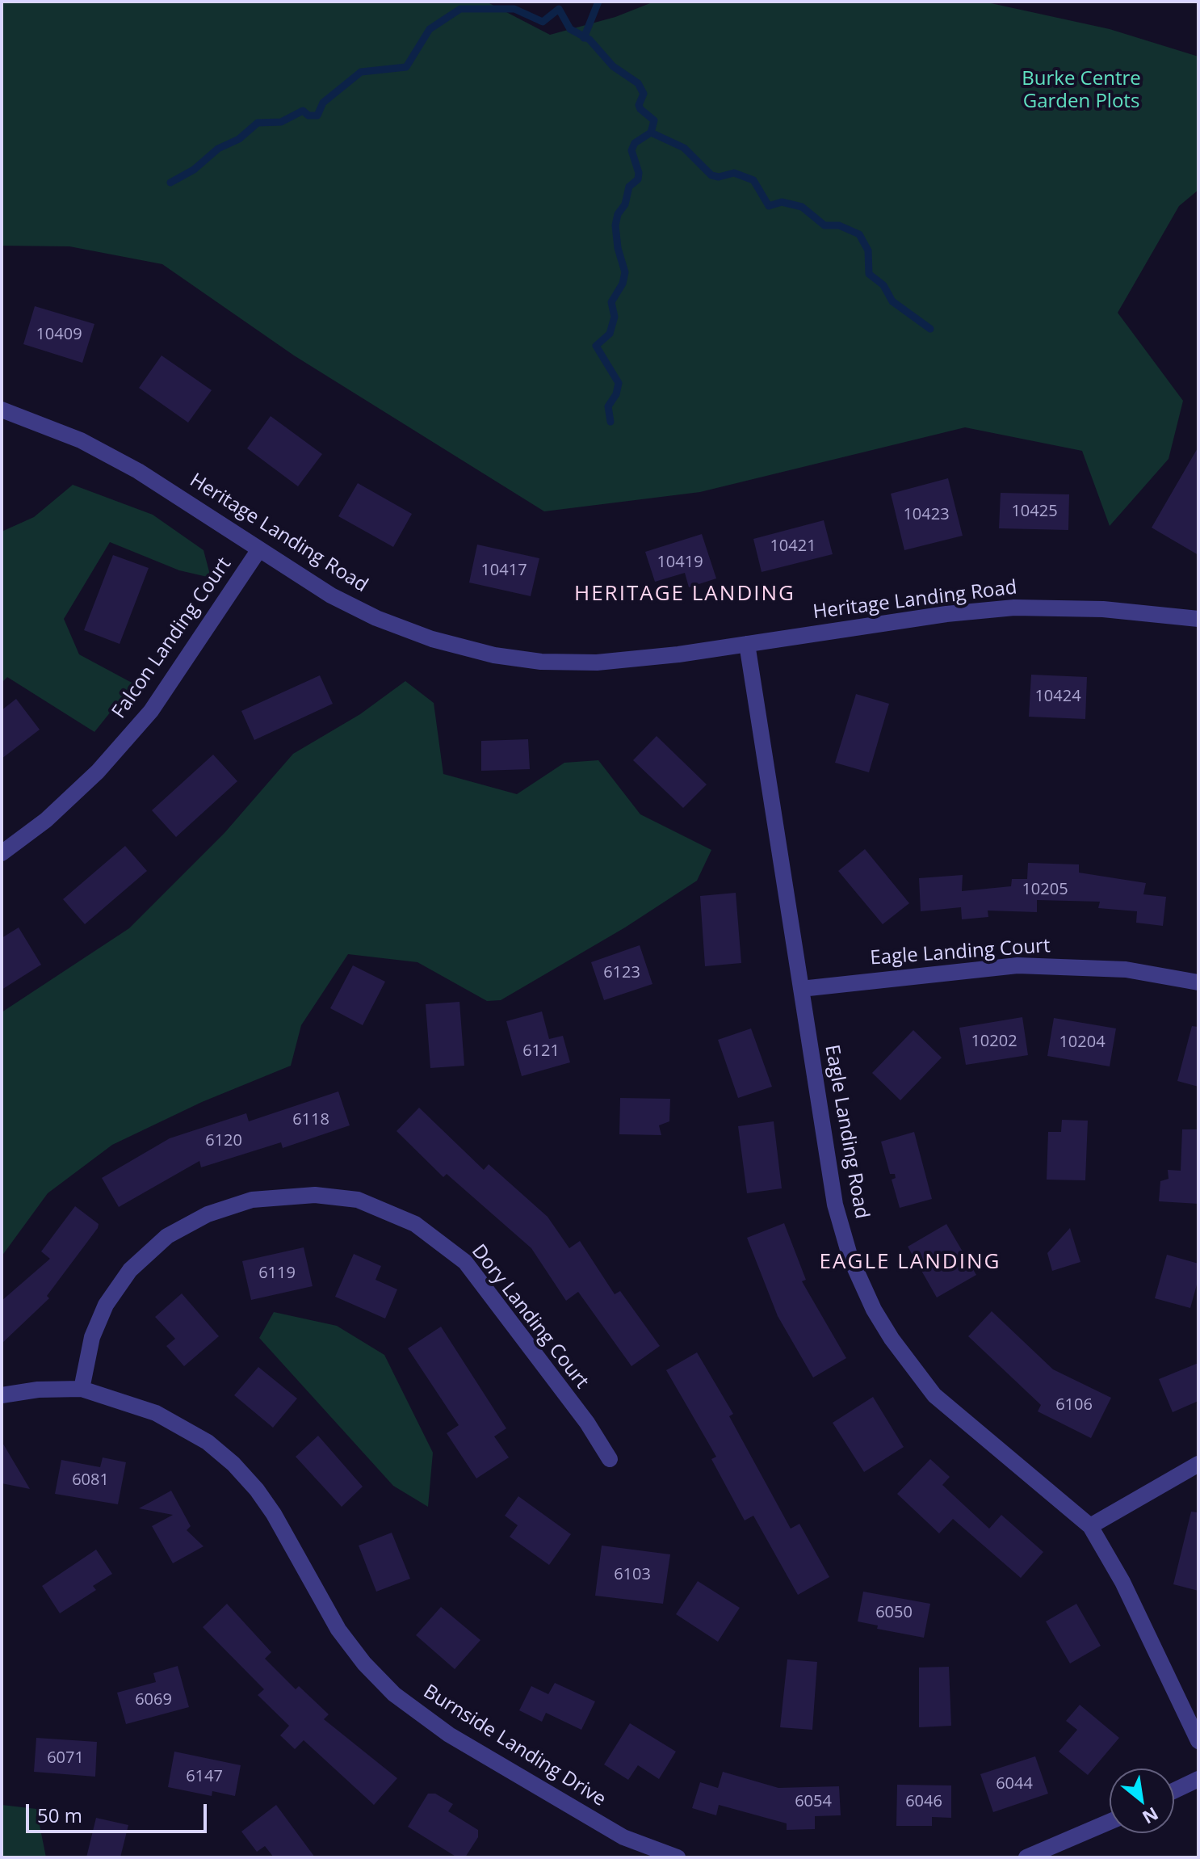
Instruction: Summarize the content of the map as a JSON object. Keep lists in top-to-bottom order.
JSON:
{
  "streets": {
    "street": [
      "Heritage Landing Road",
      "Falcon Landing Court",
      "Eagle Landing Court",
      "Eagle Landing Road",
      "Dory Landing Court",
      "Burnside Landing Drive"
    ]
  },
  "crossings": [
    ["Heritage Landing Road", "Falcon Landing Court"],
    ["Heritage Landing Road", "Eagle Landing Road"],
    ["Eagle Landing Court", "Eagle Landing Road"],
    ["Dory Landing Court", "Burnside Landing Drive"]
  ],
  "districts": ["HERITAGE LANDING", "EAGLE LANDING"],
  "parks": ["Burke Centre Garden Plots"],
  "house_numbers": [
    "10409",
    "10425",
    "10423",
    "10421",
    "10419",
    "10417",
    "10424",
    "10205",
    "6123",
    "10202",
    "10204",
    "6121",
    "6118",
    "6120",
    "6119",
    "6106",
    "6081",
    "6103",
    "6050",
    "6069",
    "6071",
    "6147",
    "6044",
    "6054",
    "6046"
  ],
  "scale_bar": "50 m",
  "north": "bottom right"
}
